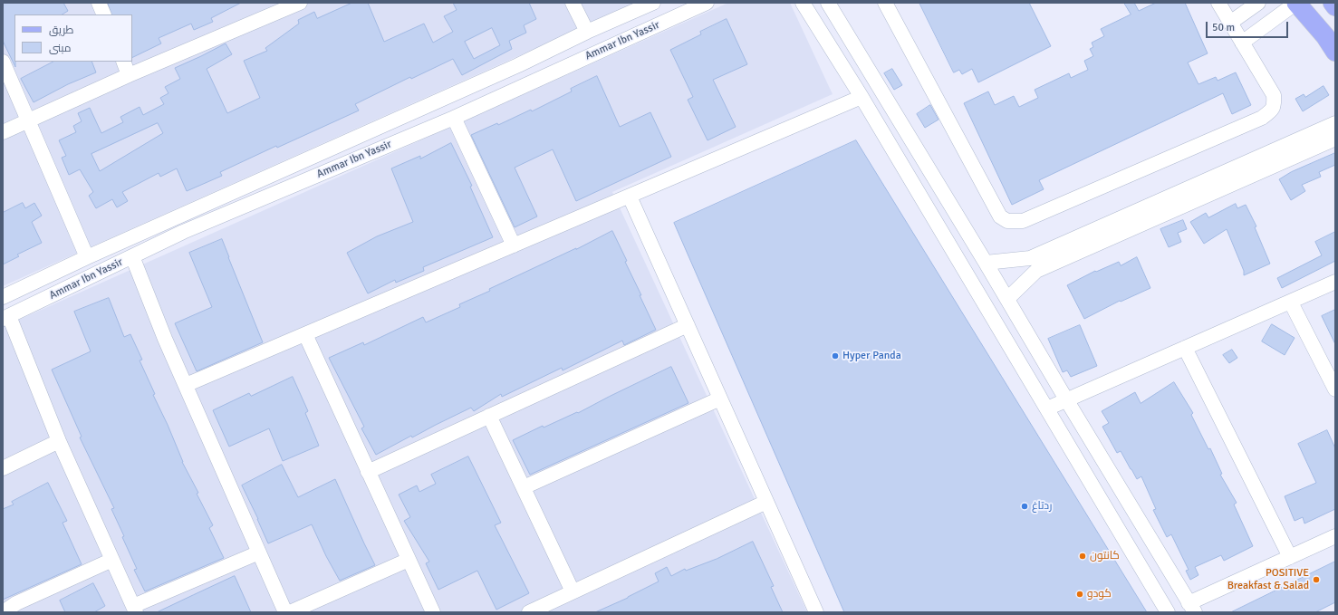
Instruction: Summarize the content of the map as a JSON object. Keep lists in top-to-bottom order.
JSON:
{
  "streets": {
    "street": ["Ammar Ibn Yassir"]
  },
  "places": [
    "Hyper Panda",
    "ردتاغ",
    "كانتون",
    "POSITIVE Breakfast & Salad",
    "كودو"
  ],
  "legend": ["طريق", "مبنى"],
  "scale_bar": "50 m"
}
